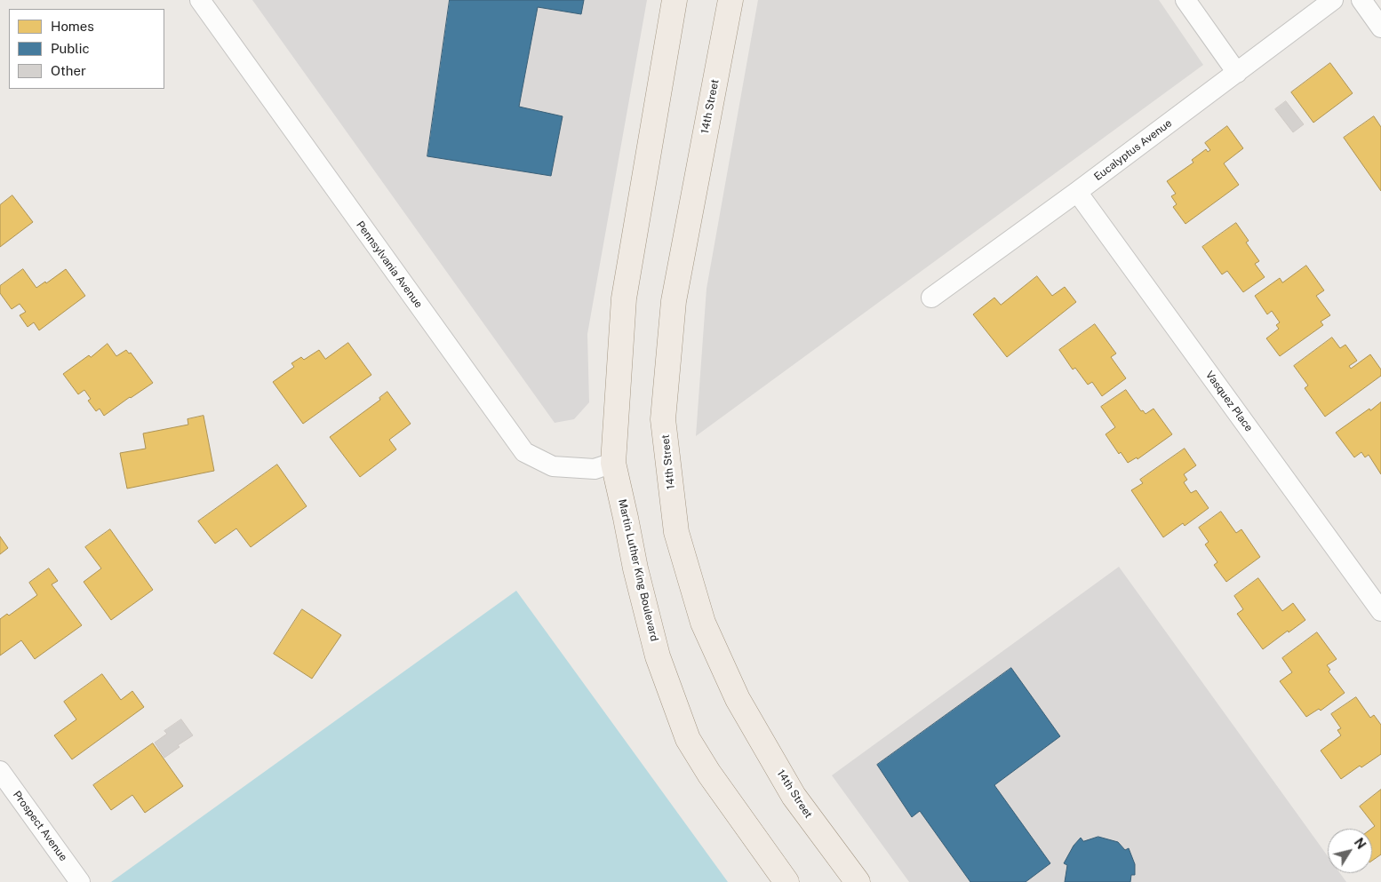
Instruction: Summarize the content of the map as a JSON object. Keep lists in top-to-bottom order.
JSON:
{
  "streets": {
    "main road": ["14th Street", "Martin Luther King Boulevard"],
    "street": [
      "Eucalyptus Avenue",
      "Pennsylvania Avenue",
      "Vasquez Place",
      "Prospect Avenue"
    ]
  },
  "crossings": [
    ["Eucalyptus Avenue", "Vasquez Place"],
    ["Pennsylvania Avenue", "Martin Luther King Boulevard"]
  ],
  "legend": ["Homes", "Public", "Other"],
  "north": "top right"
}
